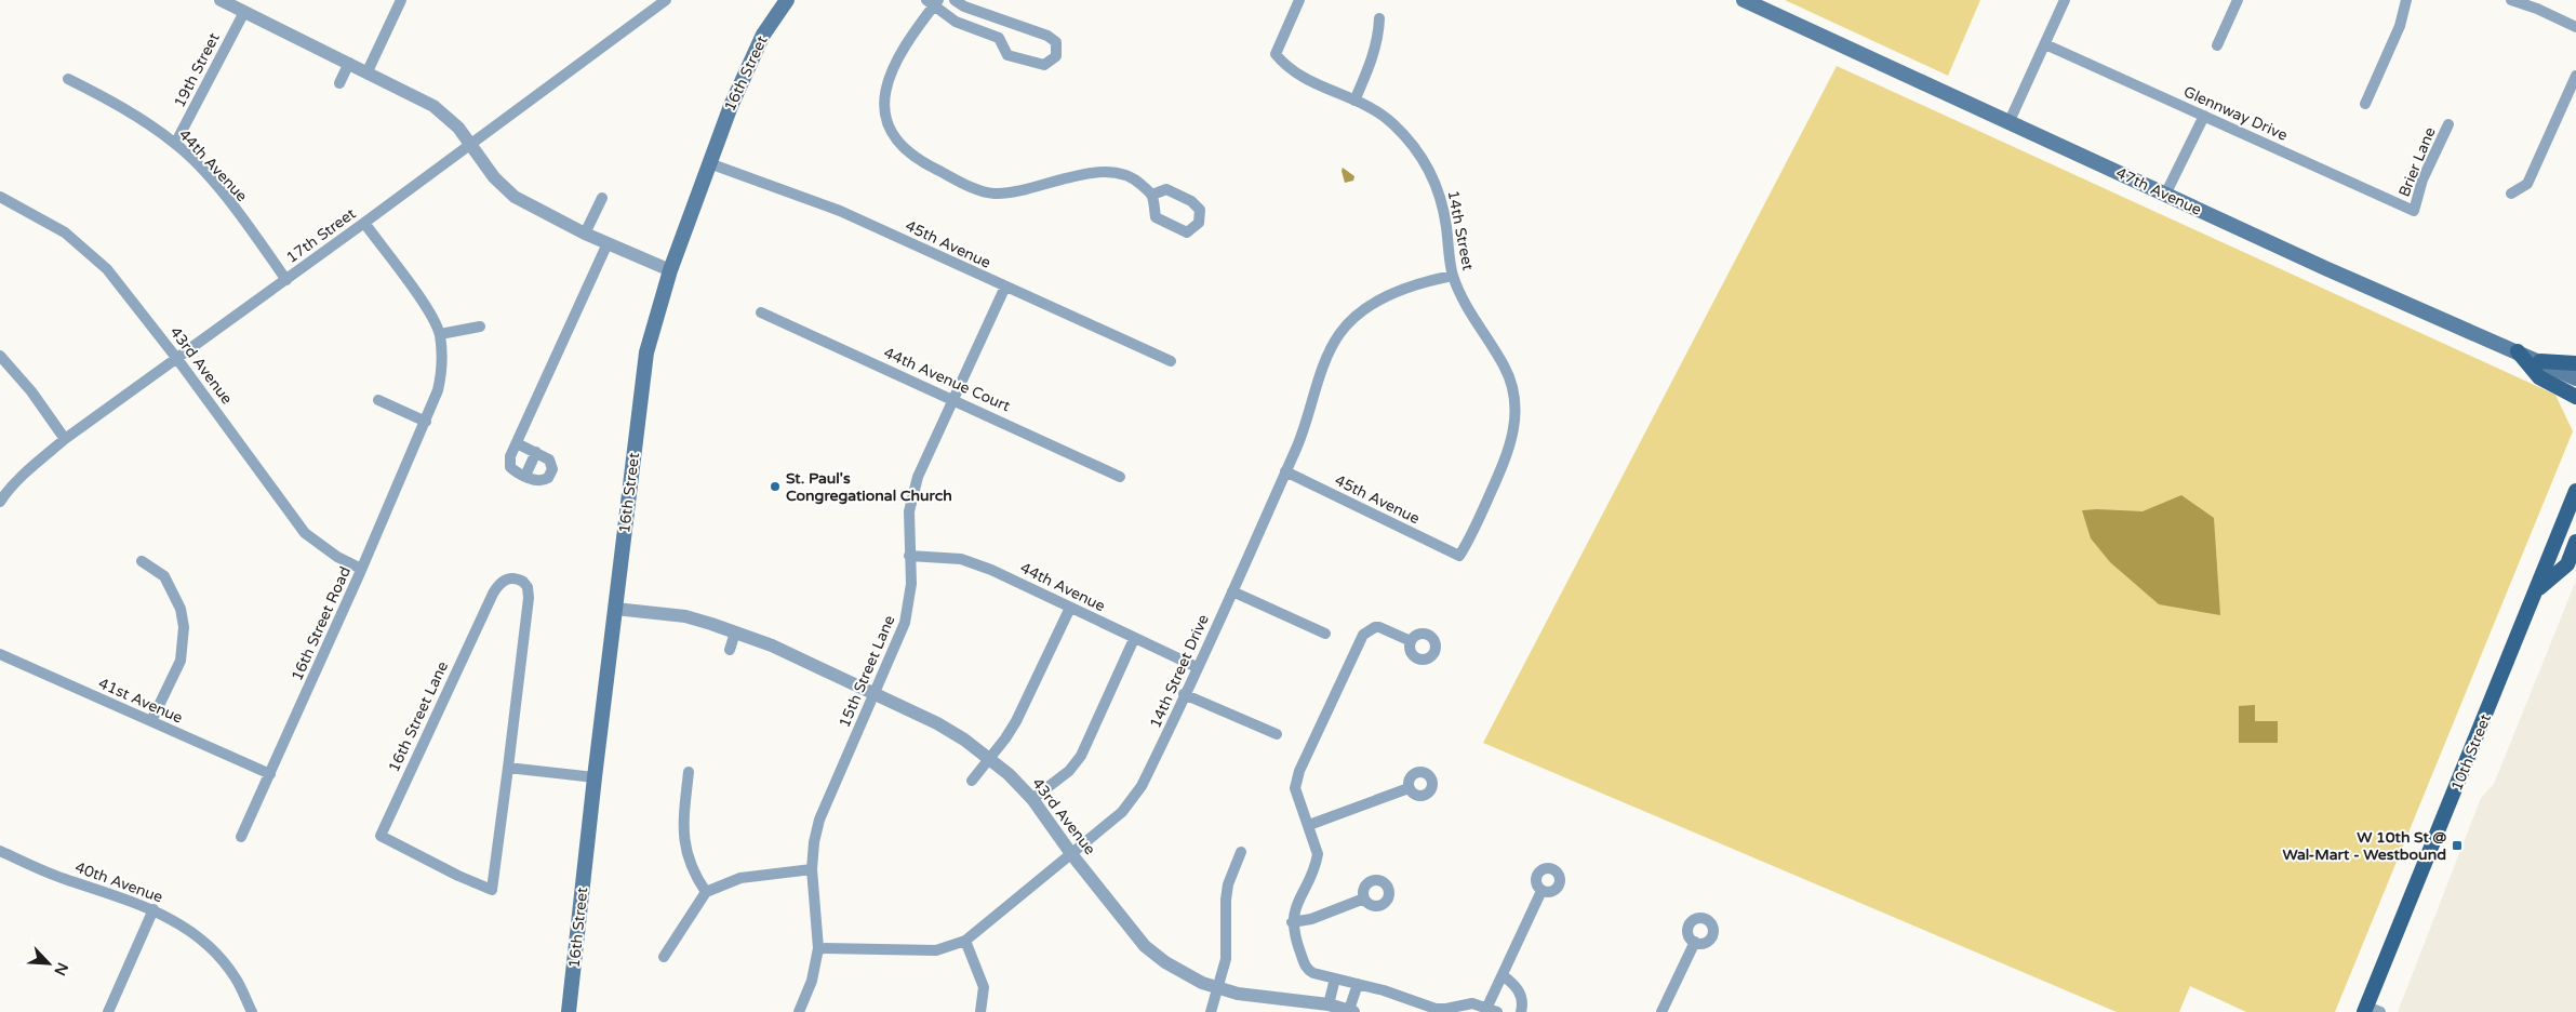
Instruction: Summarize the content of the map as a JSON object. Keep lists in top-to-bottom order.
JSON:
{
  "streets": {
    "main road": ["16th Street", "47th Avenue", "10th Street"],
    "street": [
      "19th Street",
      "Glennway Drive",
      "Brier Lane",
      "44th Avenue",
      "14th Street",
      "17th Street",
      "45th Avenue",
      "43rd Avenue",
      "44th Avenue Court",
      "16th Street Road",
      "15th Street Lane",
      "14th Street Drive",
      "41st Avenue",
      "16th Street Lane",
      "40th Avenue"
    ]
  },
  "crossings": [
    ["19th Street", "44th Avenue"],
    ["16th Street", "45th Avenue"],
    ["16th Street", "43rd Avenue"],
    ["Glennway Drive", "Brier Lane"],
    ["44th Avenue", "17th Street"],
    ["44th Avenue", "15th Street Lane"],
    ["44th Avenue", "14th Street Drive"],
    ["14th Street", "45th Avenue"],
    ["14th Street", "14th Street Drive"],
    ["17th Street", "43rd Avenue"],
    ["17th Street", "16th Street Road"],
    ["45th Avenue", "15th Street Lane"],
    ["45th Avenue", "14th Street Drive"],
    ["43rd Avenue", "16th Street Road"],
    ["43rd Avenue", "15th Street Lane"],
    ["43rd Avenue", "14th Street Drive"],
    ["44th Avenue Court", "15th Street Lane"],
    ["16th Street Road", "41st Avenue"],
    ["15th Street Lane", "14th Street Drive"]
  ],
  "places": {
    "other": ["St. Paul's Congregational Church"],
    "transit": ["W 10th St @ Wal-Mart - Westbound"]
  },
  "north": "bottom right"
}
